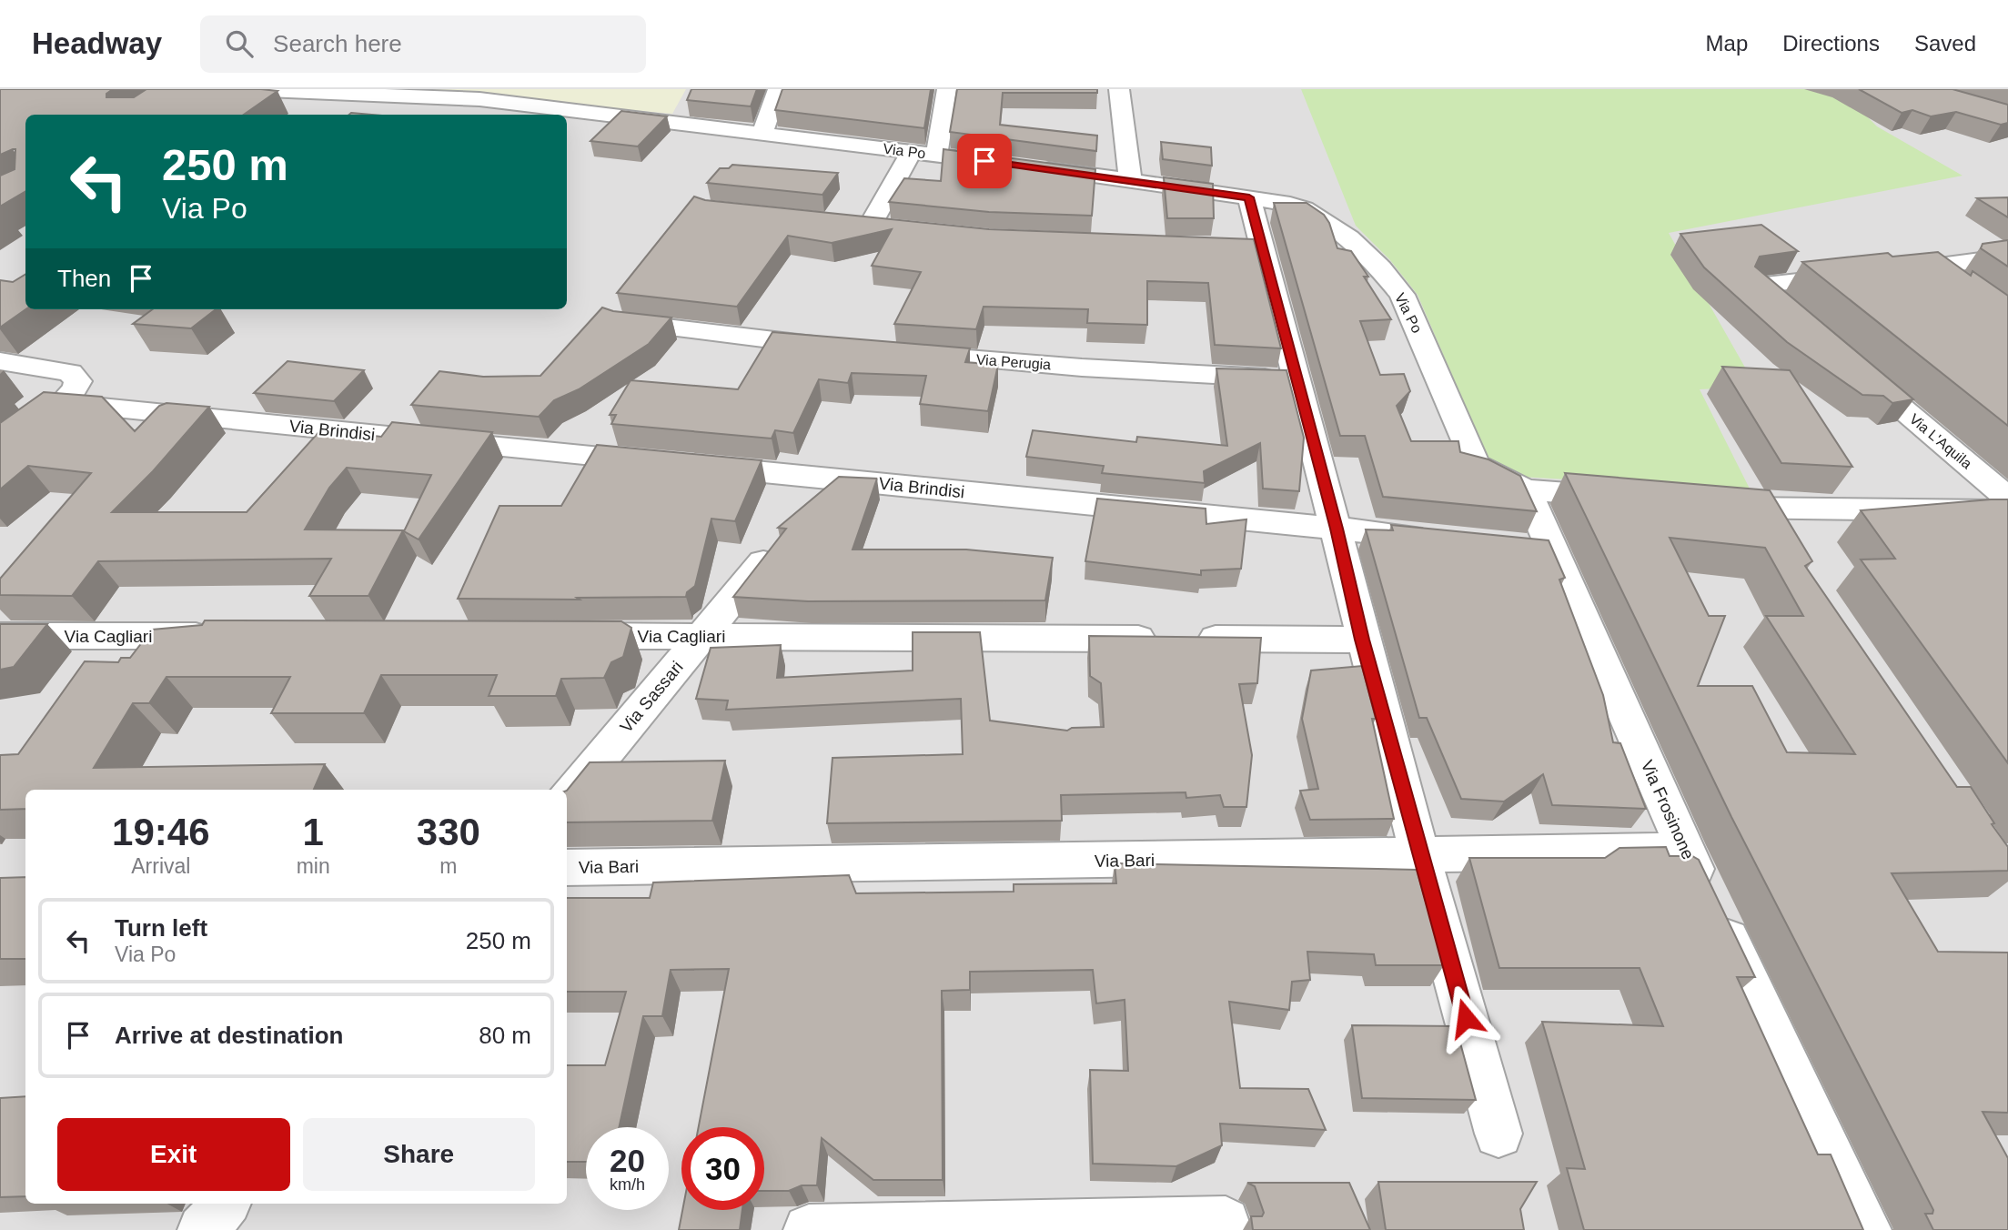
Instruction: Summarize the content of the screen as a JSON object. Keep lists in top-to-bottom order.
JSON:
{
  "streets": {
    "street": [
      "Via Po",
      "Via Perugia",
      "Via Brindisi",
      "Via L'Aquila",
      "Via Cagliari",
      "Via Sassari",
      "Via Frosinone",
      "Via Bari"
    ]
  },
  "crossings": [
    ["Via Po", "Via Frosinone"],
    ["Via Cagliari", "Via Sassari"],
    ["Via Frosinone", "Via Bari"]
  ],
  "page": {
    "header": "Headway",
    "search": "Search here",
    "nav": ["Map", "Directions", "Saved"],
    "turn": ["250 m", "Via Po"],
    "then": "Then",
    "eta": [
      "19:46",
      "Arrival",
      "1",
      "min",
      "330",
      "m"
    ],
    "list": [
      {
        "name": "Turn left",
        "note": "Via Po",
        "value": "250 m"
      },
      {
        "name": "Arrive at destination",
        "value": "80 m"
      }
    ],
    "buttons": ["Exit", "Share"],
    "speed": "20 km/h",
    "limit": "30"
  }
}
